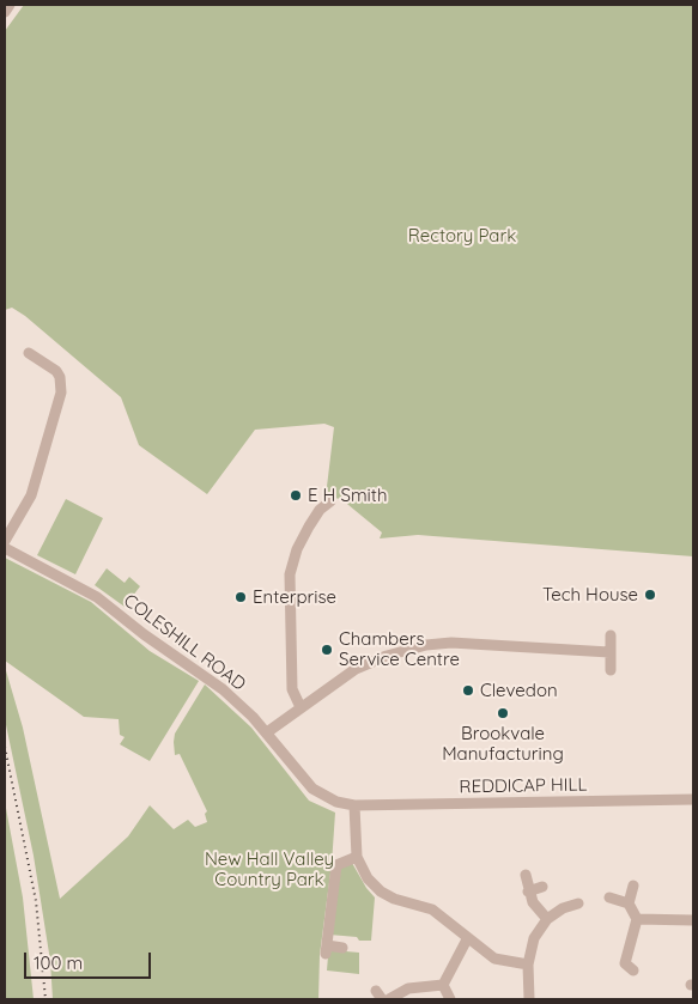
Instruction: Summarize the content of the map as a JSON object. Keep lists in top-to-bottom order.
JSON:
{
  "streets": {
    "street": ["COLESHILL ROAD", "REDDICAP HILL"]
  },
  "crossings": [
    ["COLESHILL ROAD", "REDDICAP HILL"]
  ],
  "parks": ["Rectory Park", "New Hall Valley Country Park"],
  "places": [
    "E H Smith",
    "Tech House",
    "Enterprise",
    "Chambers Service Centre",
    "Clevedon",
    "Brookvale Manufacturing"
  ],
  "scale_bar": "100 m"
}
